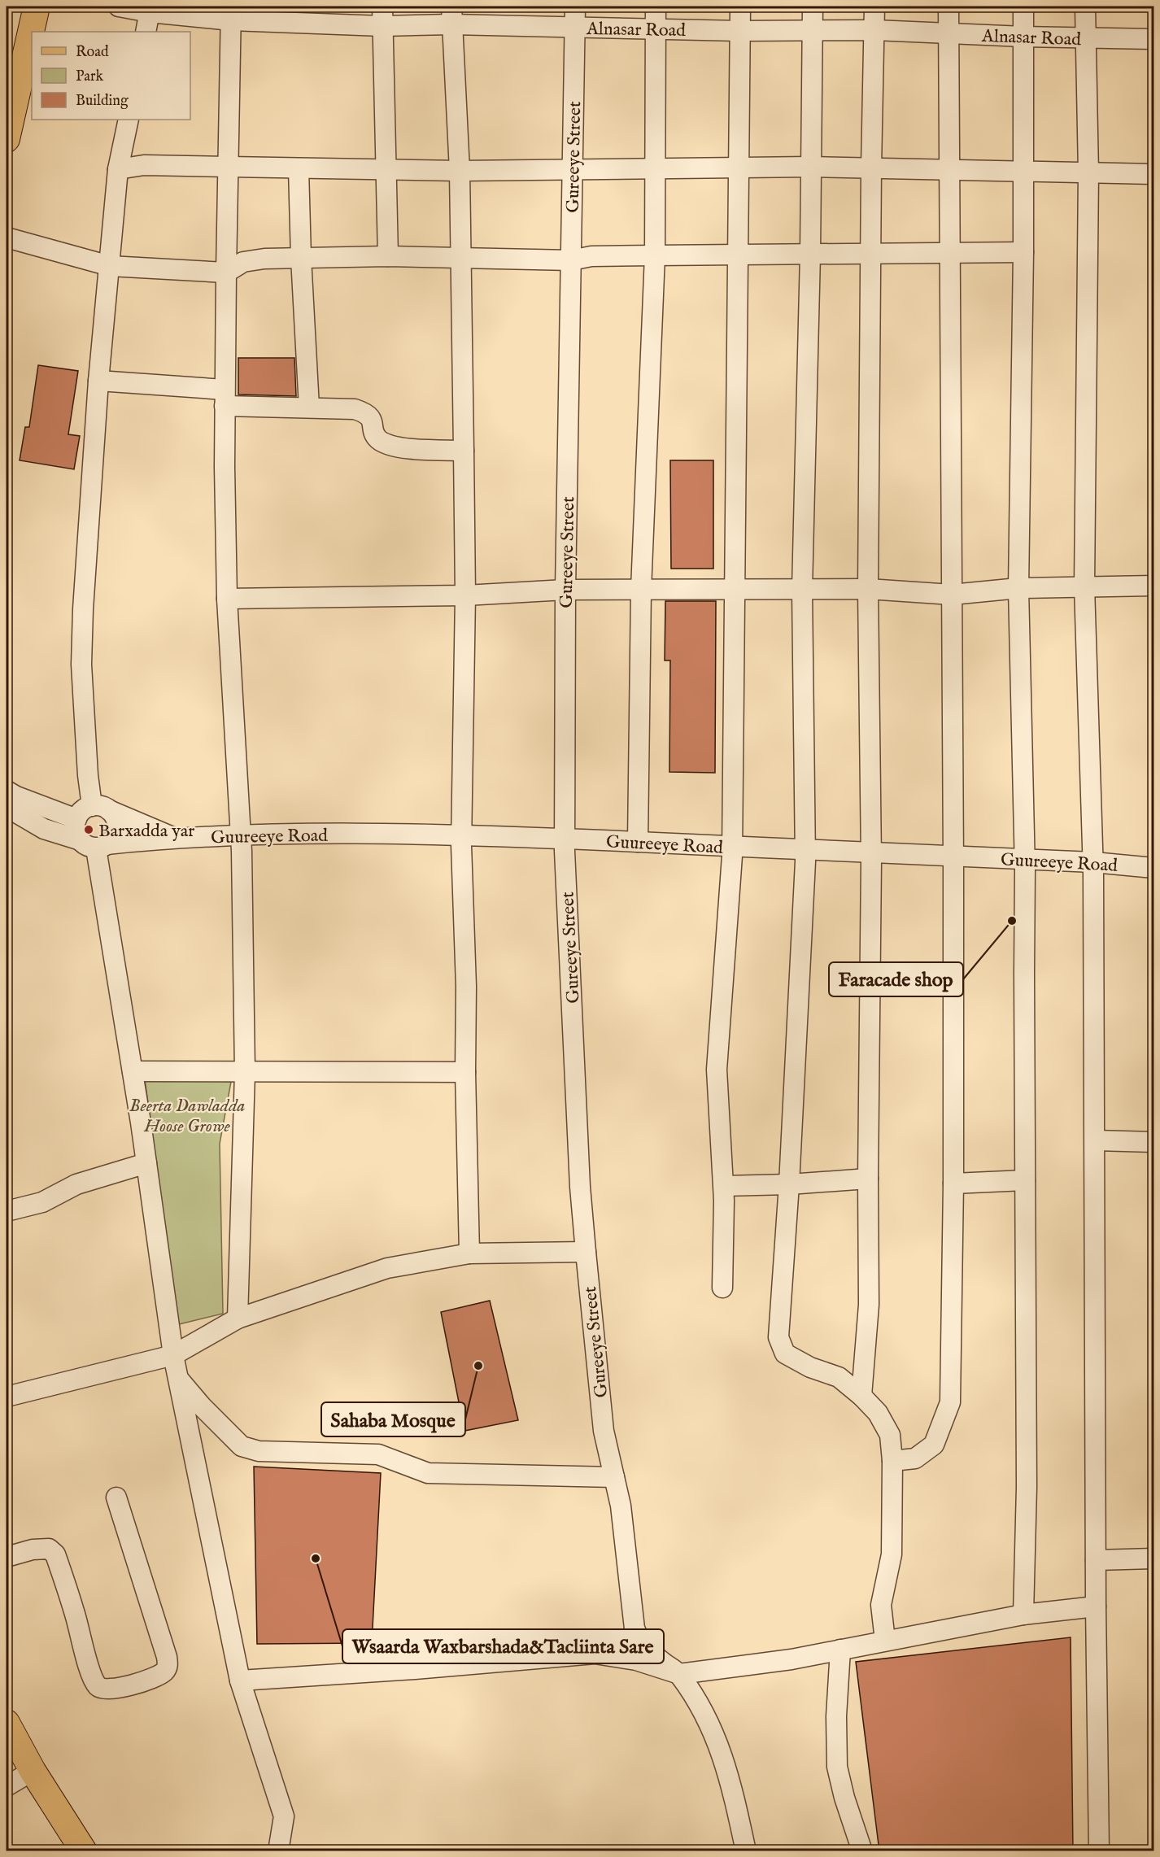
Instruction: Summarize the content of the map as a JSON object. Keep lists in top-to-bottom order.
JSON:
{
  "streets": {
    "street": ["Alnasar Road", "Gureeye Street", "Guureeye Road"]
  },
  "crossings": [
    ["Alnasar Road", "Gureeye Street"],
    ["Gureeye Street", "Guureeye Road"]
  ],
  "parks": ["Beerta Dawladda Hoose Growe"],
  "places": [
    "Barxadda yar",
    "Faracade shop",
    "Sahaba Mosque",
    "Wsaarda Waxbarshada&Tacliinta Sare"
  ],
  "legend": ["Road", "Park", "Building"]
}
